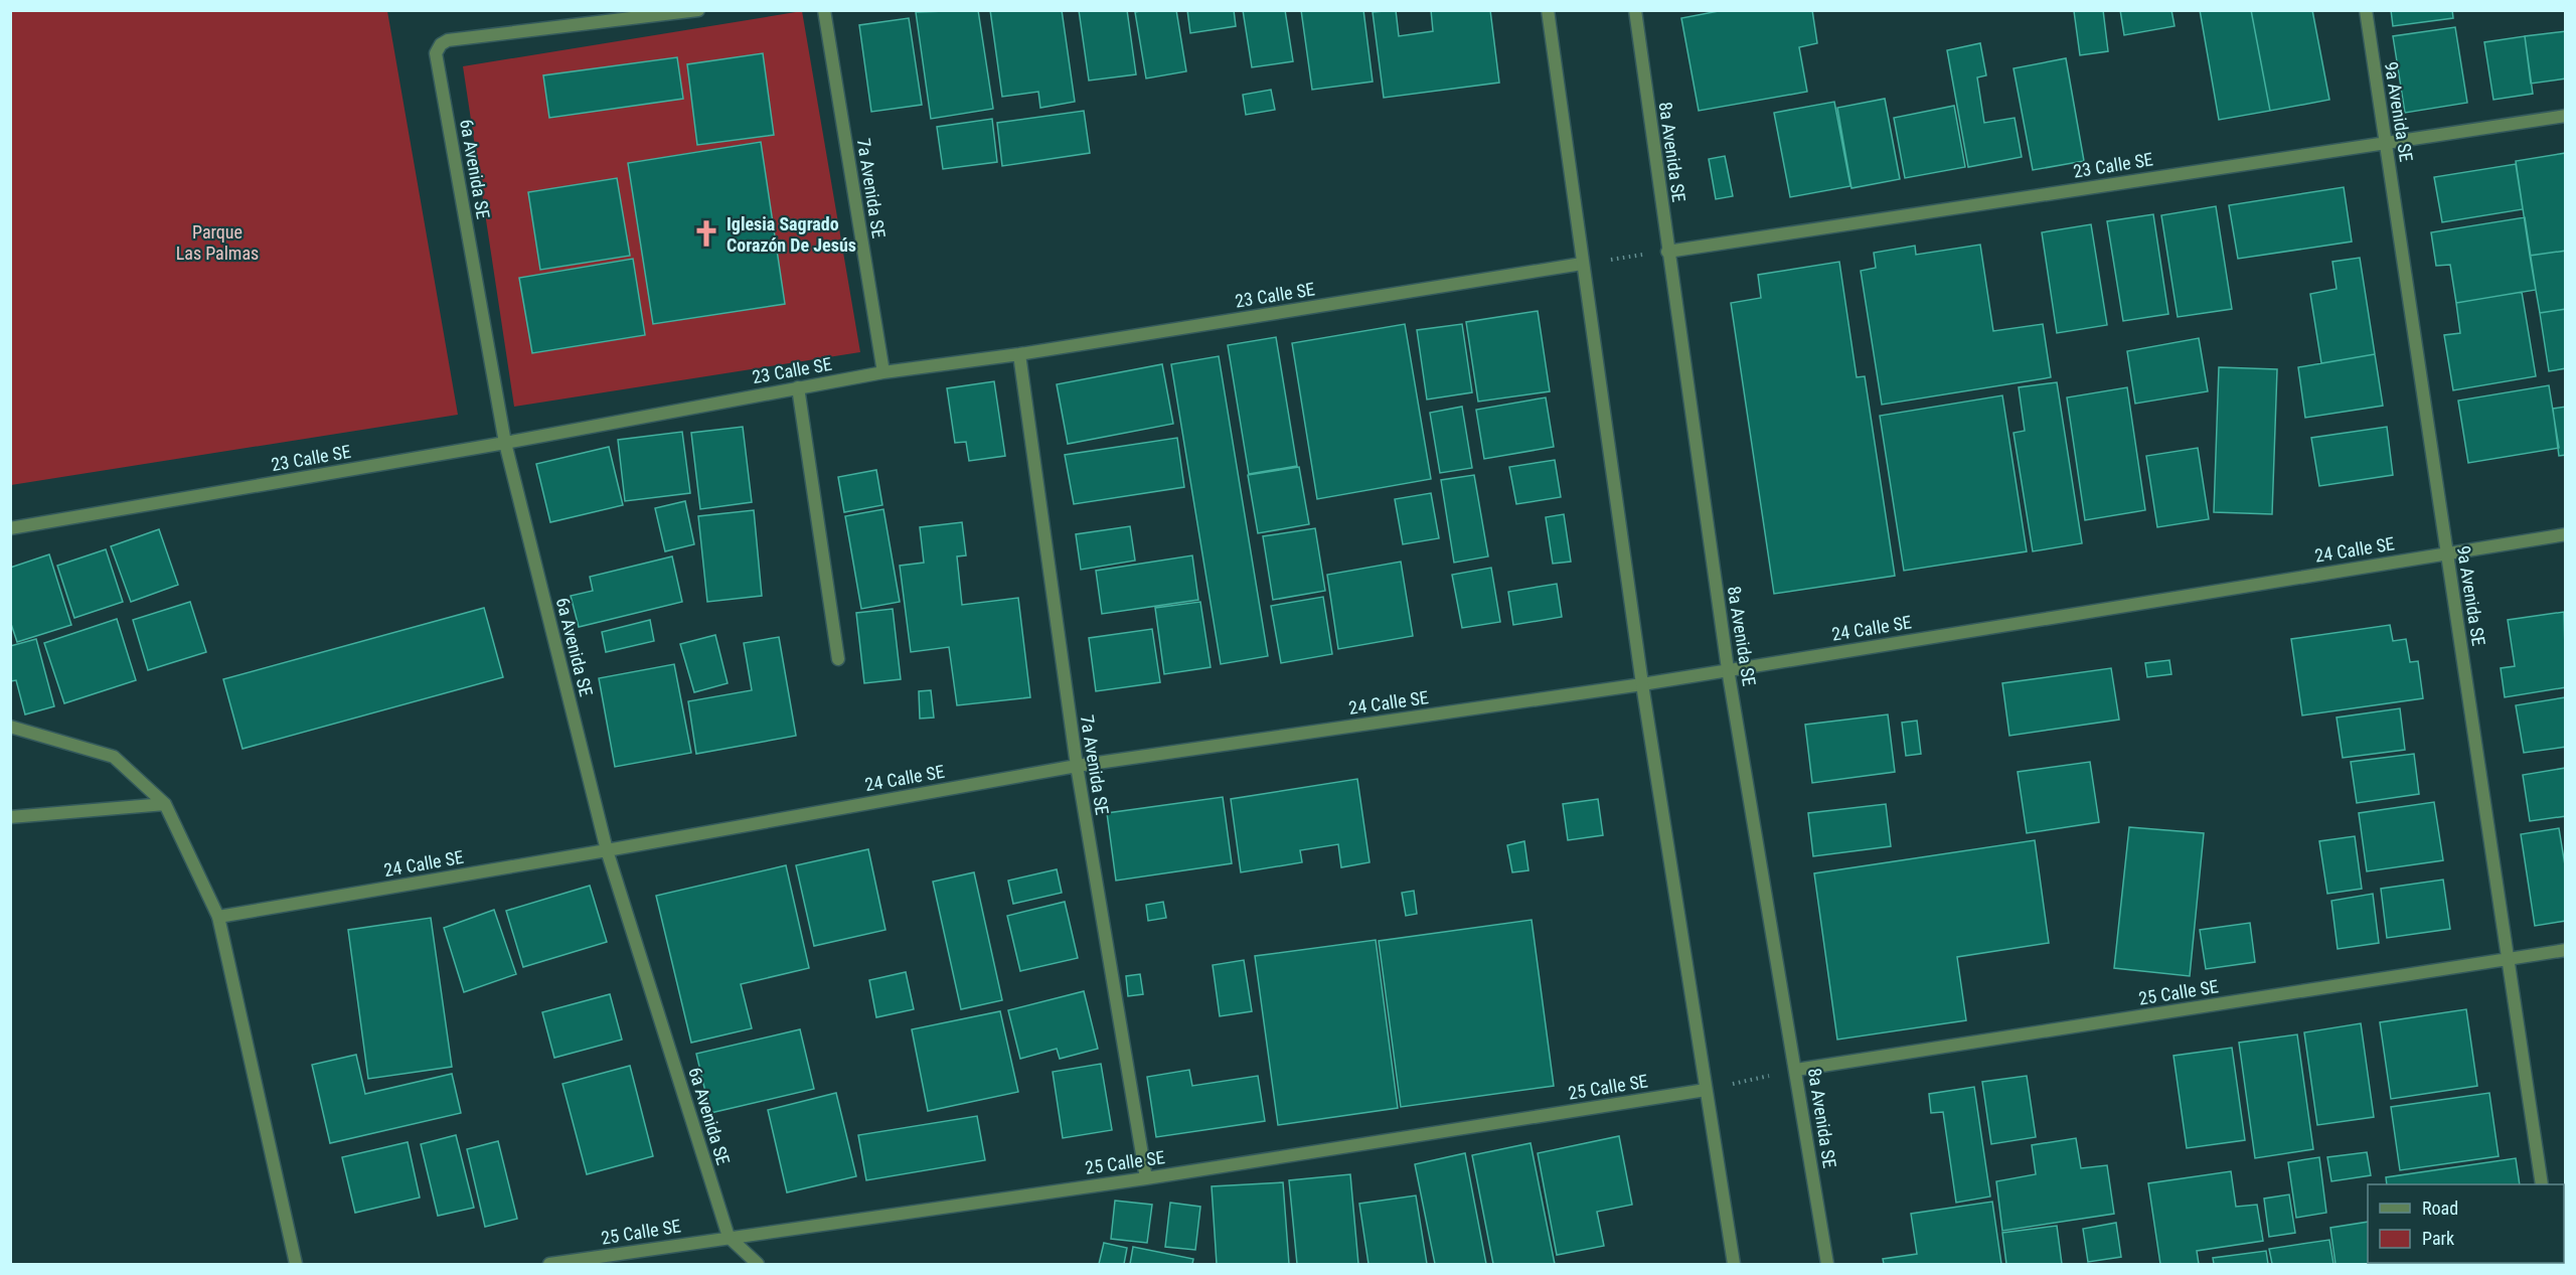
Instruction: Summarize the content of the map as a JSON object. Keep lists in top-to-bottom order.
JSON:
{
  "streets": {
    "street": [
      "9a Avenida SE",
      "8a Avenida SE",
      "23 Calle SE",
      "6a Avenida SE",
      "7a Avenida SE",
      "24 Calle SE",
      "25 Calle SE"
    ]
  },
  "crossings": [
    ["9a Avenida SE", "23 Calle SE"],
    ["9a Avenida SE", "24 Calle SE"],
    ["9a Avenida SE", "25 Calle SE"],
    ["8a Avenida SE", "23 Calle SE"],
    ["8a Avenida SE", "24 Calle SE"],
    ["8a Avenida SE", "25 Calle SE"],
    ["23 Calle SE", "6a Avenida SE"],
    ["23 Calle SE", "7a Avenida SE"],
    ["6a Avenida SE", "24 Calle SE"],
    ["6a Avenida SE", "25 Calle SE"],
    ["7a Avenida SE", "24 Calle SE"],
    ["7a Avenida SE", "25 Calle SE"]
  ],
  "parks": ["Parque Las Palmas"],
  "places": {
    "church": ["Iglesia Sagrado Corazón De Jesús"]
  },
  "legend": ["Road", "Park"]
}
